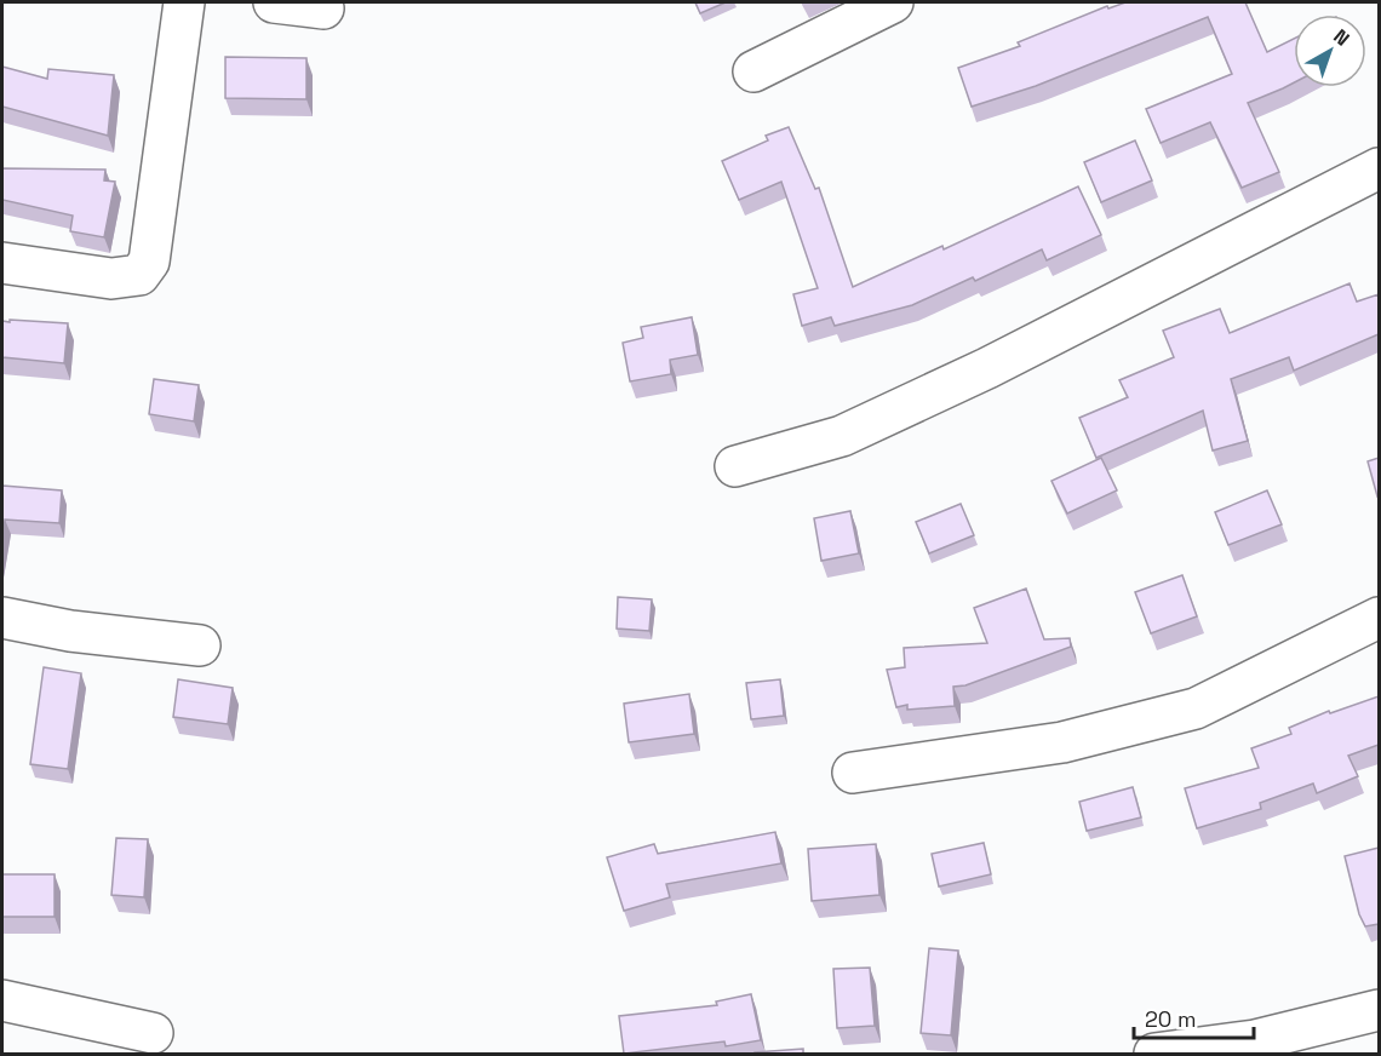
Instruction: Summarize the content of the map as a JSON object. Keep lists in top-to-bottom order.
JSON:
{
  "scale_bar": "20 m",
  "north": "top right"
}
